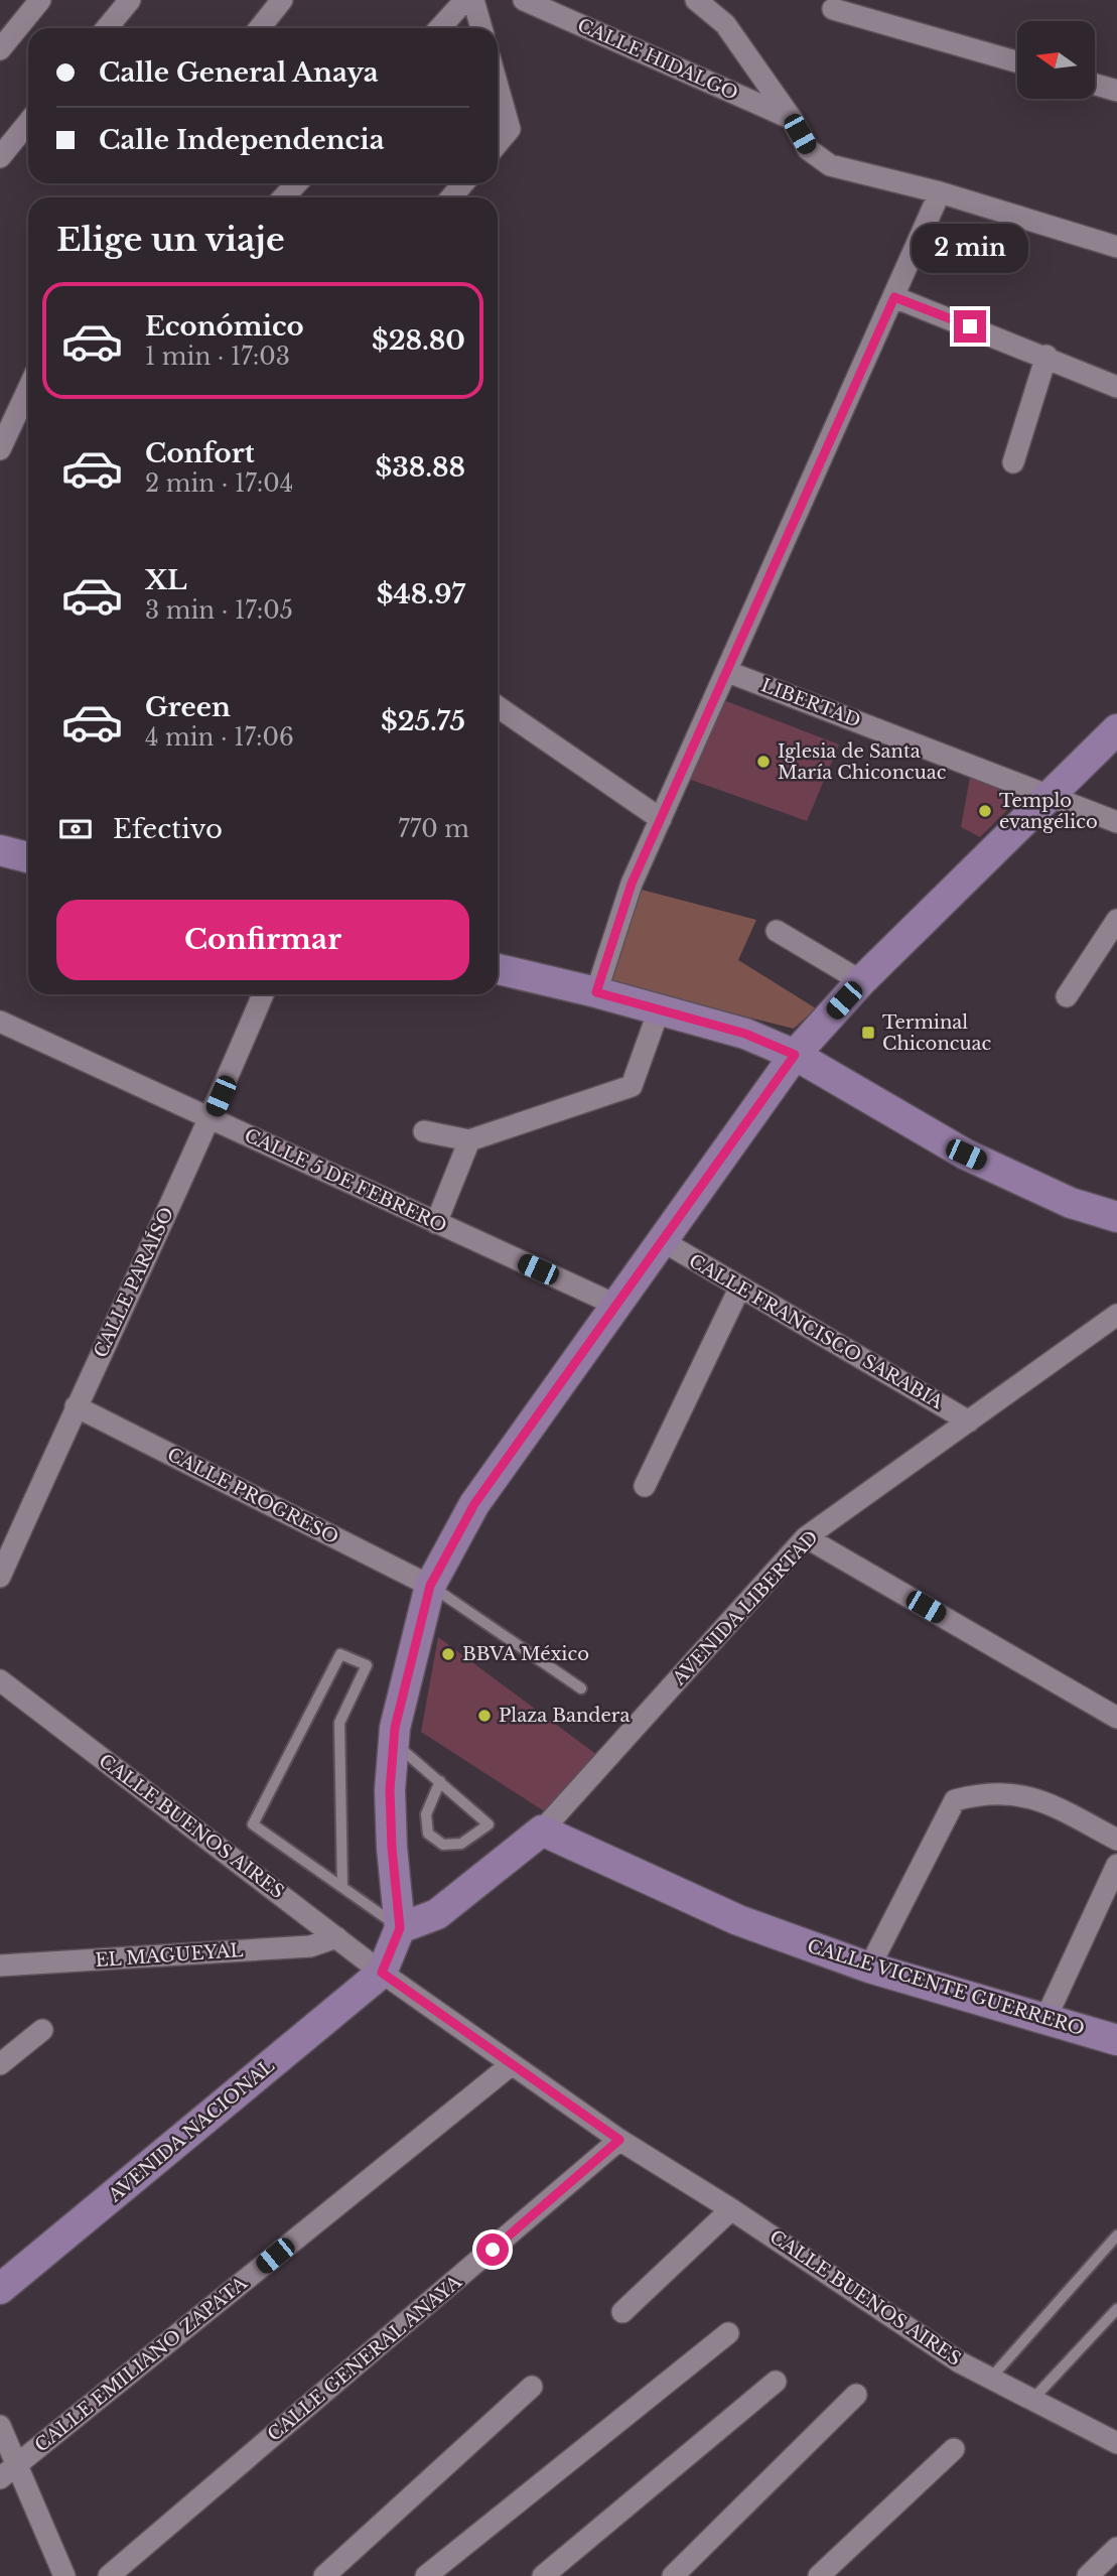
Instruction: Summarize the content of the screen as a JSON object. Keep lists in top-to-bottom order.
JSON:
{
  "streets": {
    "main road": ["AVENIDA LIBERTAD", "CALLE VICENTE GUERRERO", "AVENIDA NACIONAL"],
    "street": [
      "CALLE HIDALGO",
      "LIBERTAD",
      "CALLE 5 DE FEBRERO",
      "CALLE PARAÍSO",
      "CALLE FRANCISCO SARABIA",
      "CALLE PROGRESO",
      "CALLE BUENOS AIRES",
      "EL MAGUEYAL",
      "CALLE GENERAL ANAYA",
      "CALLE EMILIANO ZAPATA"
    ]
  },
  "crossings": [
    ["CALLE 5 DE FEBRERO", "CALLE PARAÍSO"],
    ["CALLE PARAÍSO", "CALLE PROGRESO"],
    ["CALLE FRANCISCO SARABIA", "AVENIDA LIBERTAD"],
    ["AVENIDA LIBERTAD", "CALLE VICENTE GUERRERO"],
    ["CALLE BUENOS AIRES", "EL MAGUEYAL"],
    ["CALLE BUENOS AIRES", "AVENIDA NACIONAL"],
    ["CALLE BUENOS AIRES", "CALLE GENERAL ANAYA"],
    ["CALLE BUENOS AIRES", "CALLE EMILIANO ZAPATA"]
  ],
  "places": {
    "other": [
      "Iglesia de Santa María Chiconcuac",
      "Templo evangélico",
      "BBVA México",
      "Plaza Bandera"
    ],
    "transit": ["Terminal Chiconcuac"]
  },
  "north": "left",
  "page": {
    "banner": ["Calle General Anaya", "Calle Independencia"],
    "heading": "Elige un viaje",
    "bubble": "2 min",
    "list": [
      {
        "name": "Económico",
        "note": "1 min · 17:03",
        "value": "$28.80"
      },
      {
        "name": "Confort",
        "note": "2 min · 17:04",
        "value": "$38.88"
      },
      {
        "name": "XL",
        "note": "3 min · 17:05",
        "value": "$48.97"
      },
      {
        "name": "Green",
        "note": "4 min · 17:06",
        "value": "$25.75"
      }
    ],
    "pay": ["Efectivo", "770 m"],
    "buttons": "Confirmar"
  }
}
